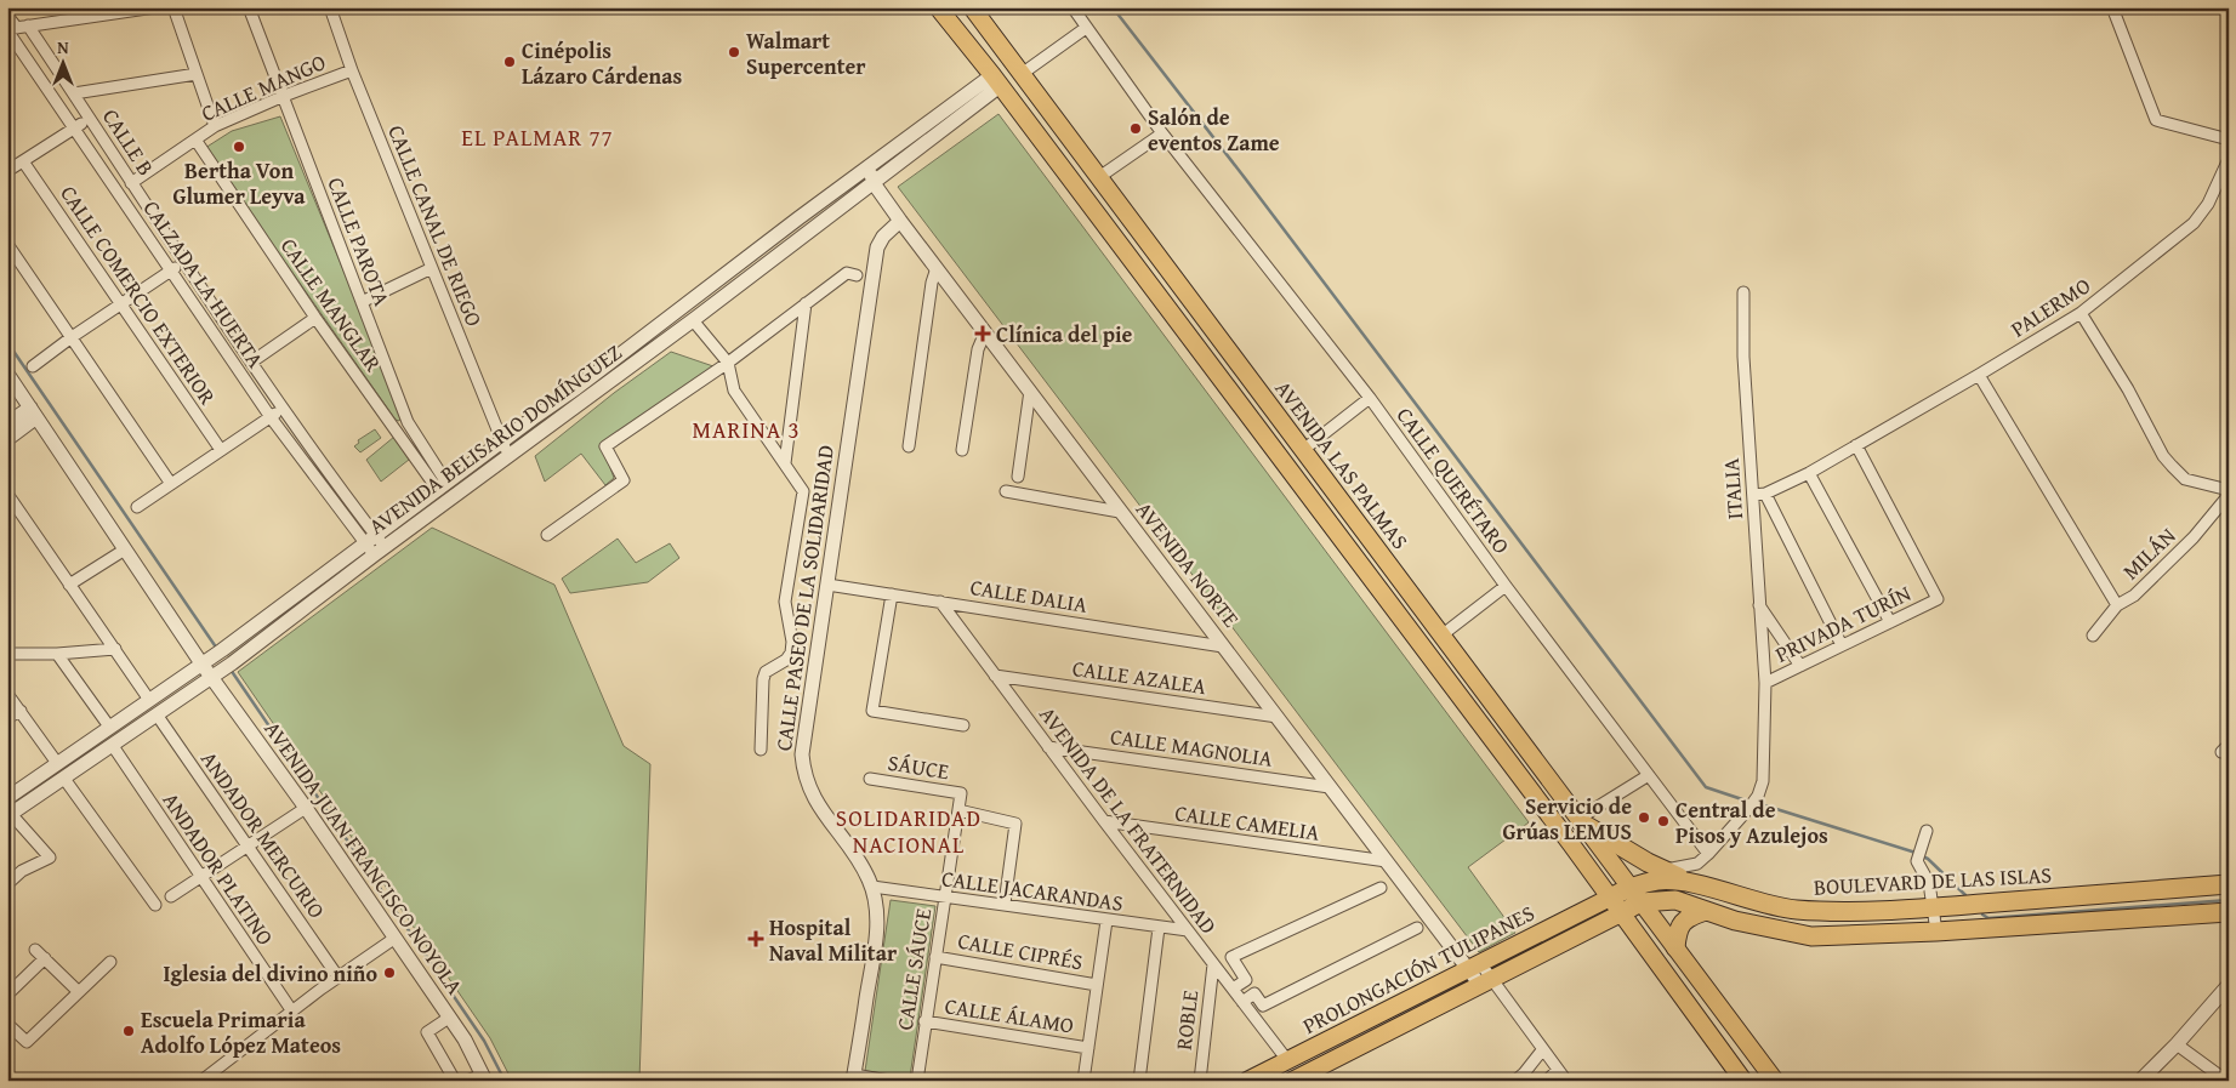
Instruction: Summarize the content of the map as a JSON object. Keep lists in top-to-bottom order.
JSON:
{
  "streets": {
    "highway": ["BOULEVARD DE LAS ISLAS"],
    "main road": ["AVENIDA LAS PALMAS", "PROLONGACIÓN TULIPANES"],
    "street": [
      "CALLE MANGO",
      "CALLE B",
      "CALLE CANAL DE RIEGO",
      "CALLE PAROTA",
      "CALZADA LA HUERTA",
      "CALLE COMERCIO EXTERIOR",
      "CALLE MANGLAR",
      "PALERMO",
      "AVENIDA BELISARIO DOMÍNGUEZ",
      "CALLE QUERÉTARO",
      "ITALIA",
      "MILÁN",
      "AVENIDA NORTE",
      "CALLE DALIA",
      "CALLE PASEO DE LA SOLIDARIDAD",
      "PRIVADA TURÍN",
      "CALLE AZALEA",
      "CALLE MAGNOLIA",
      "SÁUCE",
      "AVENIDA DE LA FRATERNIDAD",
      "CALLE CAMELIA",
      "ANDADOR MERCURIO",
      "AVENIDA JUAN FRANCISCO NOYOLA",
      "ANDADOR PLATINO",
      "CALLE JACARANDAS",
      "CALLE CIPRÉS",
      "CALLE SÁUCE",
      "CALLE ÁLAMO",
      "ROBLE"
    ]
  },
  "crossings": [
    ["CALLE MANGO", "CALLE B"],
    ["CALLE MANGO", "CALLE CANAL DE RIEGO"],
    ["CALLE MANGO", "CALLE PAROTA"],
    ["CALLE MANGO", "CALLE MANGLAR"],
    ["CALLE B", "CALZADA LA HUERTA"],
    ["CALLE B", "AVENIDA BELISARIO DOMÍNGUEZ"],
    ["CALLE CANAL DE RIEGO", "AVENIDA BELISARIO DOMÍNGUEZ"],
    ["CALLE PAROTA", "CALLE MANGLAR"],
    ["CALLE PAROTA", "AVENIDA BELISARIO DOMÍNGUEZ"],
    ["CALZADA LA HUERTA", "AVENIDA BELISARIO DOMÍNGUEZ"],
    ["CALLE MANGLAR", "AVENIDA BELISARIO DOMÍNGUEZ"],
    ["PALERMO", "ITALIA"],
    ["PALERMO", "PRIVADA TURÍN"],
    ["AVENIDA BELISARIO DOMÍNGUEZ", "AVENIDA NORTE"],
    ["AVENIDA BELISARIO DOMÍNGUEZ", "ANDADOR MERCURIO"],
    ["AVENIDA BELISARIO DOMÍNGUEZ", "AVENIDA JUAN FRANCISCO NOYOLA"],
    ["AVENIDA BELISARIO DOMÍNGUEZ", "ANDADOR PLATINO"],
    ["AVENIDA LAS PALMAS", "BOULEVARD DE LAS ISLAS"],
    ["CALLE QUERÉTARO", "ITALIA"],
    ["ITALIA", "PRIVADA TURÍN"],
    ["AVENIDA NORTE", "CALLE DALIA"],
    ["AVENIDA NORTE", "CALLE PASEO DE LA SOLIDARIDAD"],
    ["AVENIDA NORTE", "CALLE AZALEA"],
    ["AVENIDA NORTE", "CALLE MAGNOLIA"],
    ["AVENIDA NORTE", "CALLE CAMELIA"],
    ["AVENIDA NORTE", "PROLONGACIÓN TULIPANES"],
    ["CALLE DALIA", "CALLE PASEO DE LA SOLIDARIDAD"],
    ["CALLE DALIA", "AVENIDA DE LA FRATERNIDAD"],
    ["CALLE PASEO DE LA SOLIDARIDAD", "CALLE JACARANDAS"],
    ["CALLE AZALEA", "AVENIDA DE LA FRATERNIDAD"],
    ["CALLE MAGNOLIA", "AVENIDA DE LA FRATERNIDAD"],
    ["SÁUCE", "CALLE SÁUCE"],
    ["AVENIDA DE LA FRATERNIDAD", "CALLE CAMELIA"],
    ["AVENIDA DE LA FRATERNIDAD", "CALLE JACARANDAS"],
    ["AVENIDA DE LA FRATERNIDAD", "PROLONGACIÓN TULIPANES"],
    ["AVENIDA DE LA FRATERNIDAD", "ROBLE"],
    ["BOULEVARD DE LAS ISLAS", "PROLONGACIÓN TULIPANES"],
    ["CALLE JACARANDAS", "CALLE SÁUCE"],
    ["CALLE CIPRÉS", "CALLE SÁUCE"],
    ["CALLE SÁUCE", "CALLE ÁLAMO"]
  ],
  "districts": ["EL PALMAR 77", "MARINA 3", "SOLIDARIDAD NACIONAL"],
  "places": {
    "other": [
      "Walmart Supercenter",
      "Cinépolis Lázaro Cárdenas",
      "Salón de eventos Zame",
      "Bertha Von Glumer Leyva",
      "Servicio de Grúas LEMUS",
      "Central de Pisos y Azulejos",
      "Iglesia del divino niño",
      "Escuela Primaria Adolfo López Mateos"
    ],
    "health": ["Clínica del pie", "Hospital Naval Militar"]
  },
  "north": "top"
}
